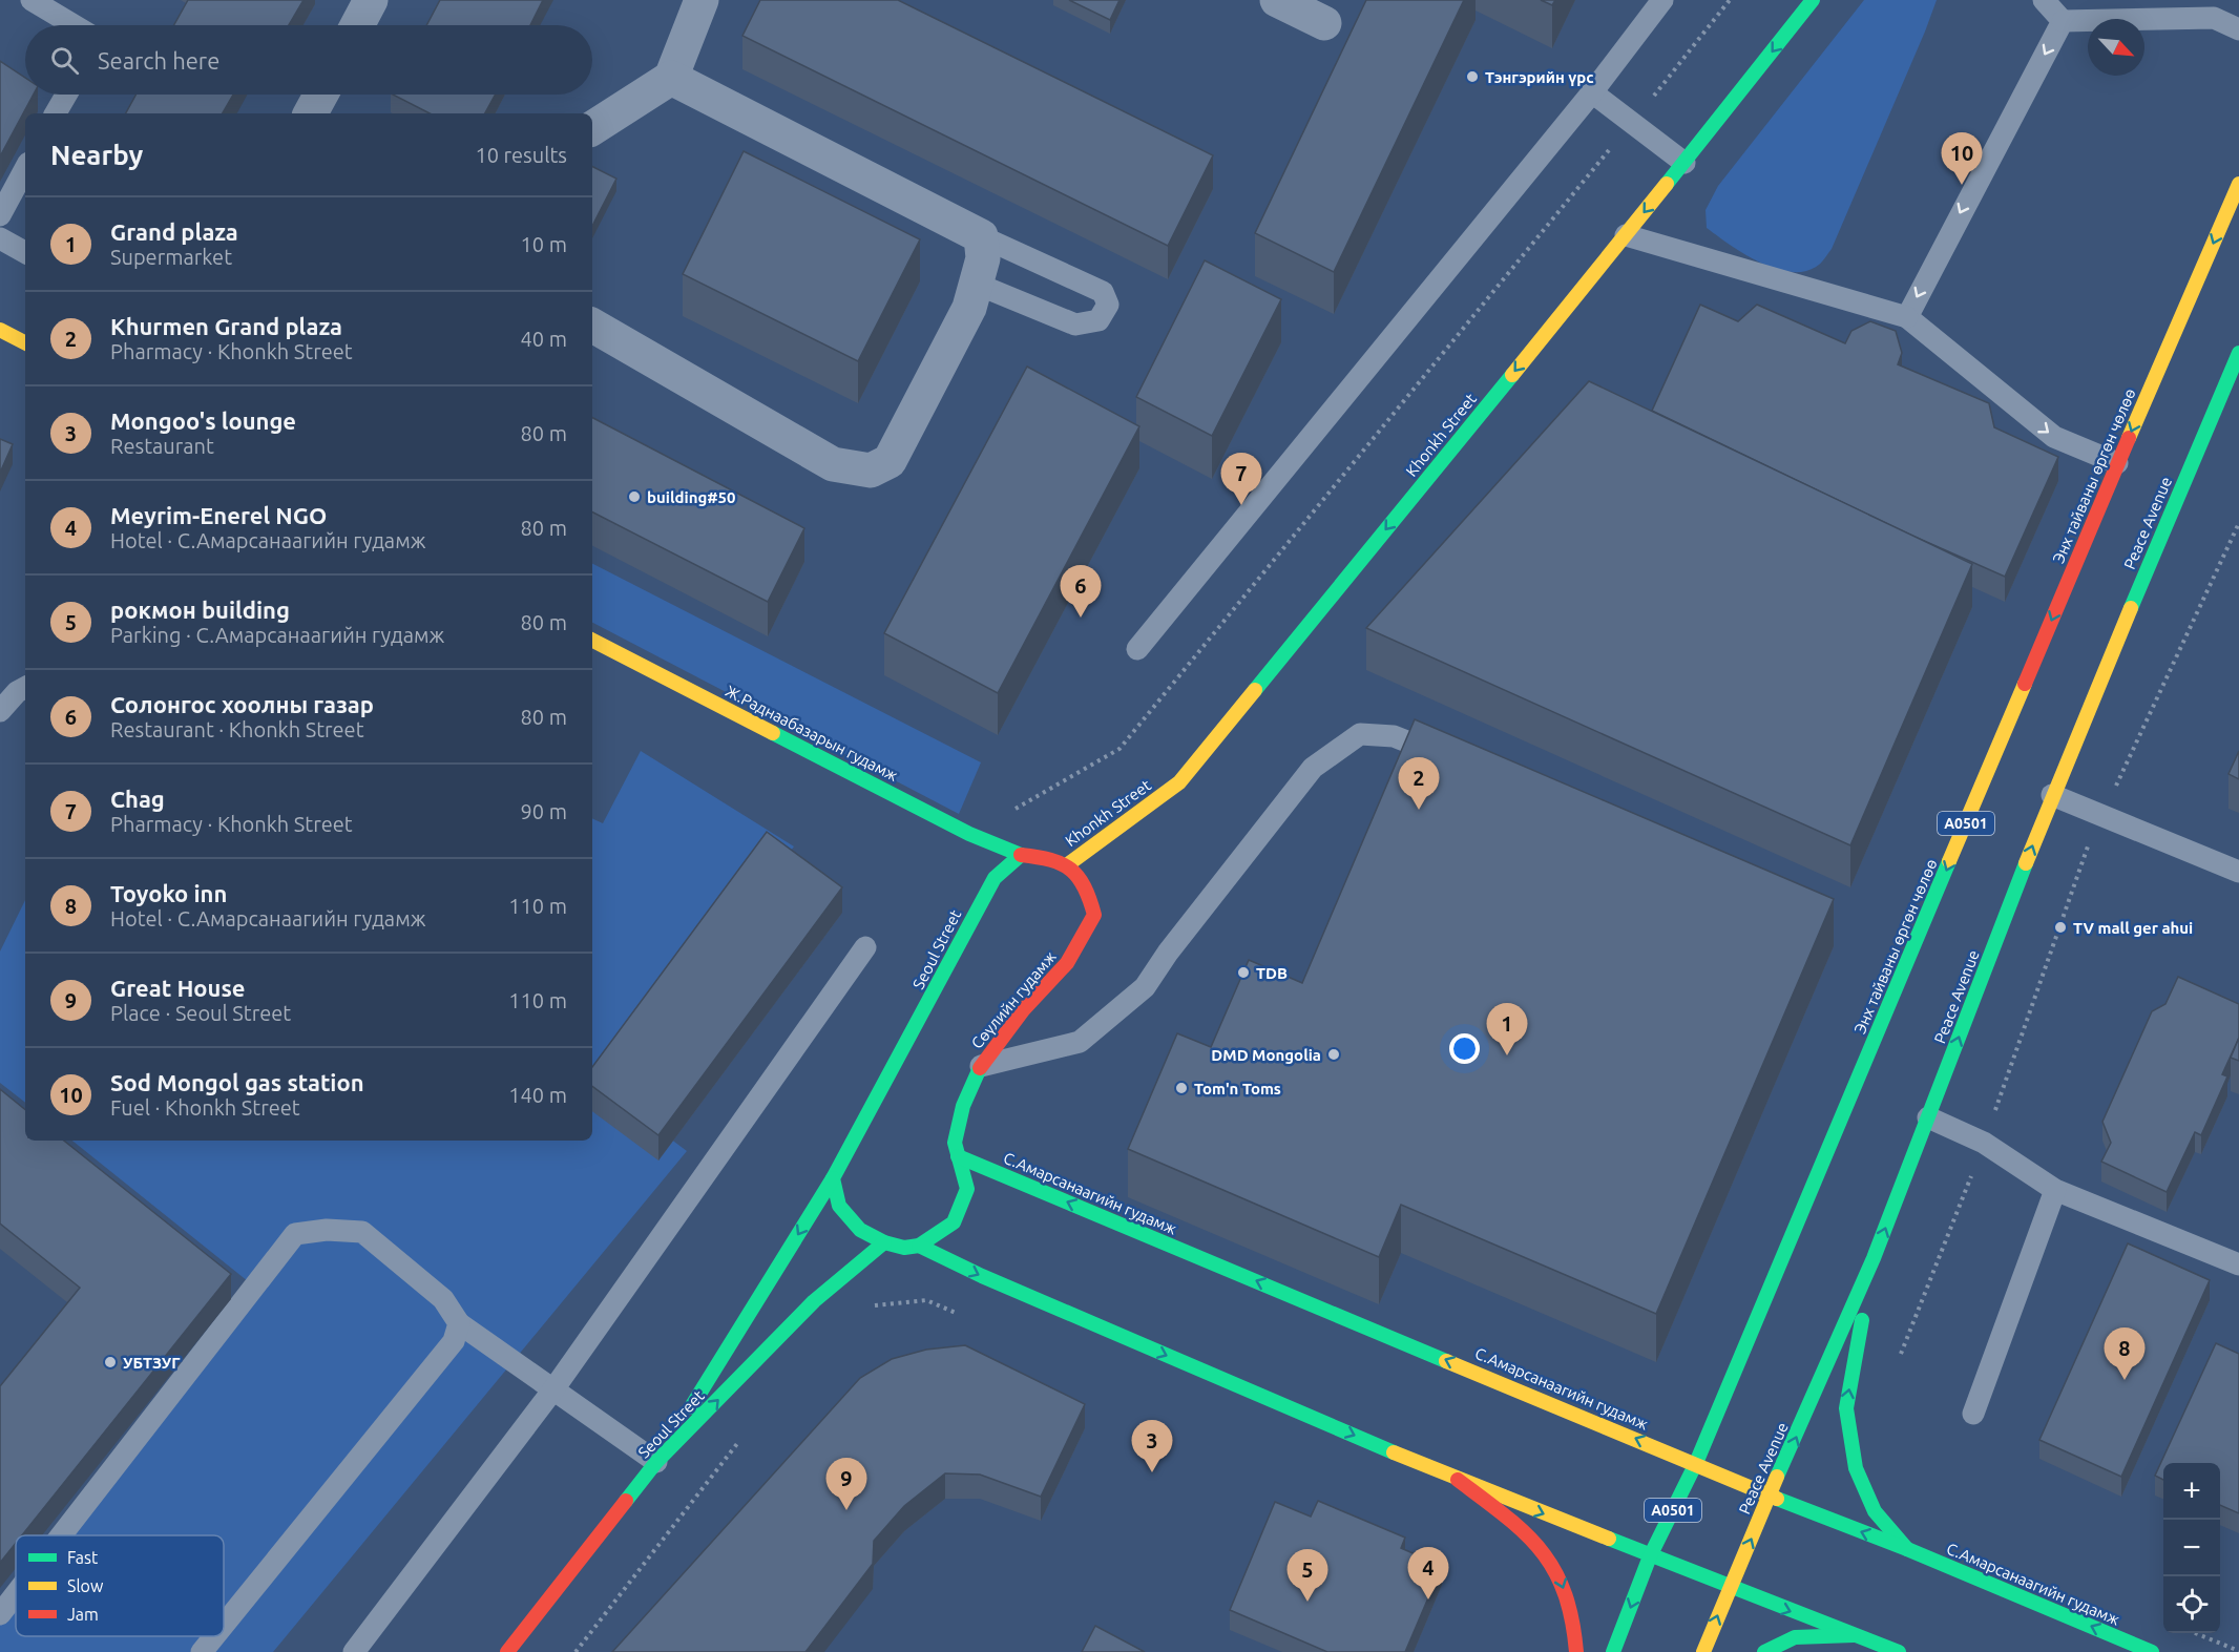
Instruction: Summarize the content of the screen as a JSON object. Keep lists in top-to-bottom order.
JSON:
{
  "streets": {
    "main road": [
      "Khonkh Street",
      "Энх тайваны өргөн чөлөө",
      "Peace Avenue",
      "Ж.Раднаабазарын гудамж",
      "A0501",
      "Seoul Street",
      "Сөүлийн гудамж",
      "С.Амарсанаагийн гудамж"
    ]
  },
  "crossings": [
    ["Khonkh Street", "Сөүлийн гудамж"],
    ["Энх тайваны өргөн чөлөө", "С.Амарсанаагийн гудамж"],
    ["Peace Avenue", "С.Амарсанаагийн гудамж"],
    ["Ж.Раднаабазарын гудамж", "Seoul Street"],
    ["Сөүлийн гудамж", "С.Амарсанаагийн гудамж"]
  ],
  "one_way": ["Khonkh Street", "Энх тайваны өргөн чөлөө", "Peace Avenue"],
  "places": [
    "Тэнгэрийн үрс",
    "building#50",
    "TV mall ger ahui",
    "TDB",
    "DMD Mongolia",
    "Tom'n Toms",
    "УБТЗУГ"
  ],
  "legend": ["Fast", "Slow", "Jam"],
  "north": "bottom right",
  "page": {
    "search": "Search here",
    "heading": ["Nearby", "10 results"],
    "pins": [
      "10",
      "7",
      "6",
      "2",
      "1",
      "8",
      "3",
      "9",
      "4",
      "5"
    ],
    "list": [
      {
        "mark": "1",
        "name": "Grand plaza",
        "note": "Supermarket",
        "value": "10 m"
      },
      {
        "mark": "2",
        "name": "Khurmen Grand plaza",
        "note": "Pharmacy · Khonkh Street",
        "value": "40 m"
      },
      {
        "mark": "3",
        "name": "Mongoo's lounge",
        "note": "Restaurant",
        "value": "80 m"
      },
      {
        "mark": "4",
        "name": "Meyrim-Enerel NGO",
        "note": "Hotel · С.Амарсанаагийн гудамж",
        "value": "80 m"
      },
      {
        "mark": "5",
        "name": "рокмон building",
        "note": "Parking · С.Амарсанаагийн гудамж",
        "value": "80 m"
      },
      {
        "mark": "6",
        "name": "Солонгос хоолны газар",
        "note": "Restaurant · Khonkh Street",
        "value": "80 m"
      },
      {
        "mark": "7",
        "name": "Chag",
        "note": "Pharmacy · Khonkh Street",
        "value": "90 m"
      },
      {
        "mark": "8",
        "name": "Toyoko inn",
        "note": "Hotel · С.Амарсанаагийн гудамж",
        "value": "110 m"
      },
      {
        "mark": "9",
        "name": "Great House",
        "note": "Place · Seoul Street",
        "value": "110 m"
      },
      {
        "mark": "10",
        "name": "Sod Mongol gas station",
        "note": "Fuel · Khonkh Street",
        "value": "140 m"
      }
    ],
    "map_buttons": ["+", "−"]
  }
}
